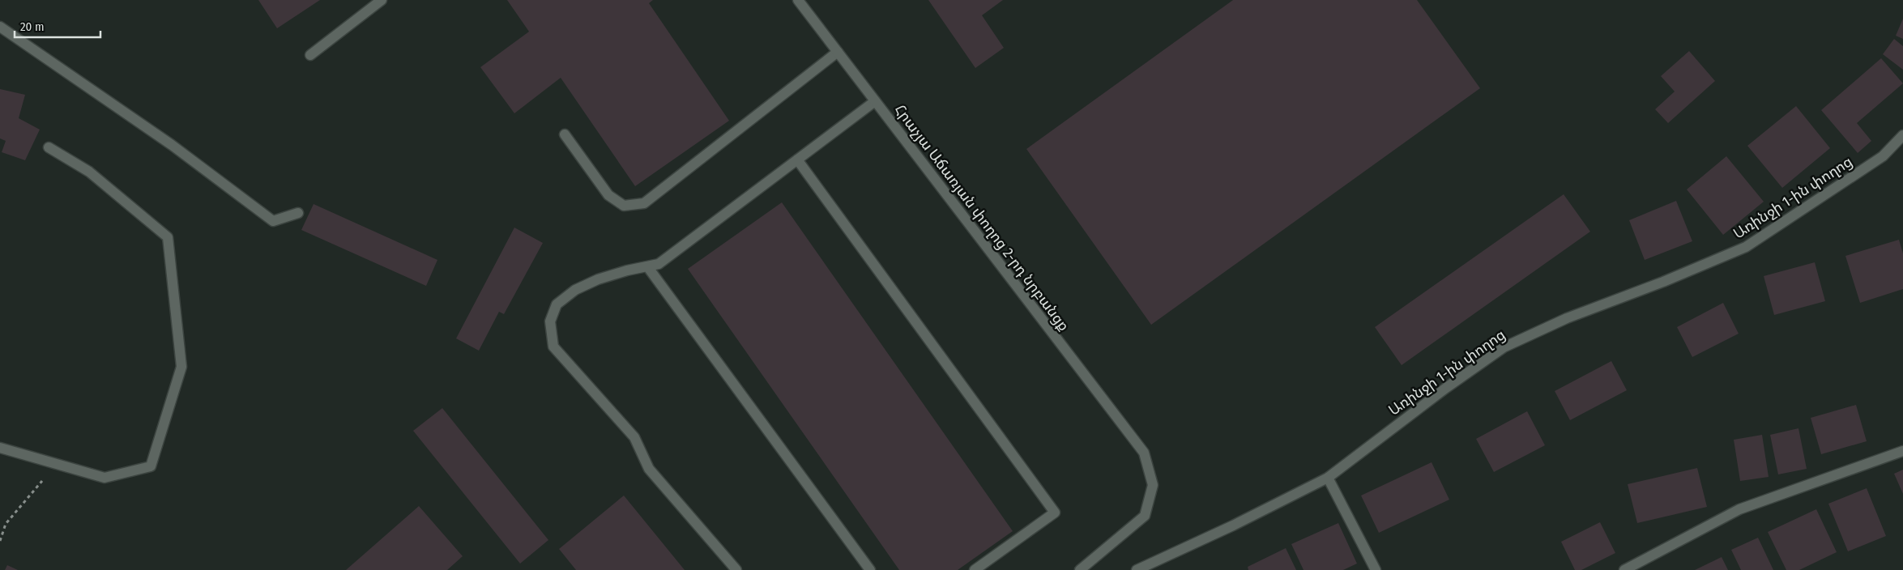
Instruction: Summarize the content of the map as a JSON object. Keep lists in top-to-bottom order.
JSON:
{
  "streets": {
    "street": ["Առինջի 1-ին փողոց", "Հրաչյա Աճառյան փողոց 2-րդ նրբանցք"]
  },
  "scale_bar": "20 m"
}
